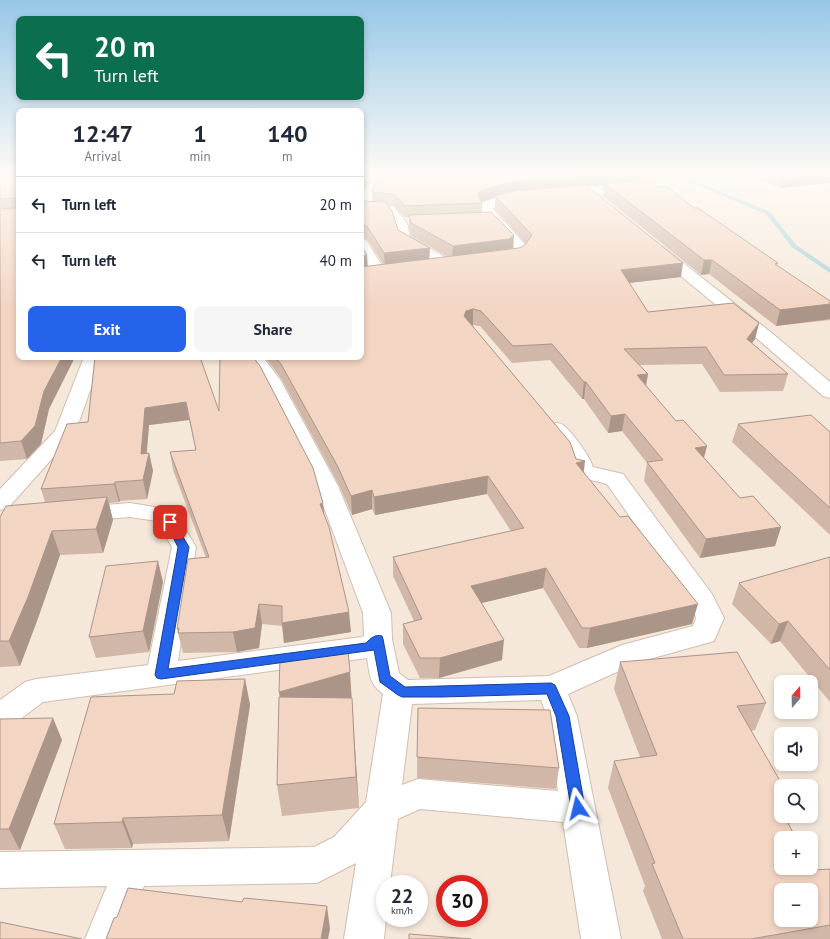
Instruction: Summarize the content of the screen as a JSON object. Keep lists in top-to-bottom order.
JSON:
{
  "north": "top",
  "page": {
    "turn": ["20 m", "Turn left"],
    "eta": [
      "12:47",
      "Arrival",
      "1",
      "min",
      "140",
      "m"
    ],
    "list": [
      {
        "name": "Turn left",
        "value": "20 m"
      },
      {
        "name": "Turn left",
        "value": "40 m"
      }
    ],
    "buttons": ["Exit", "Share"],
    "map_buttons": ["+", "−"],
    "speed": "22 km/h",
    "limit": "30"
  }
}
